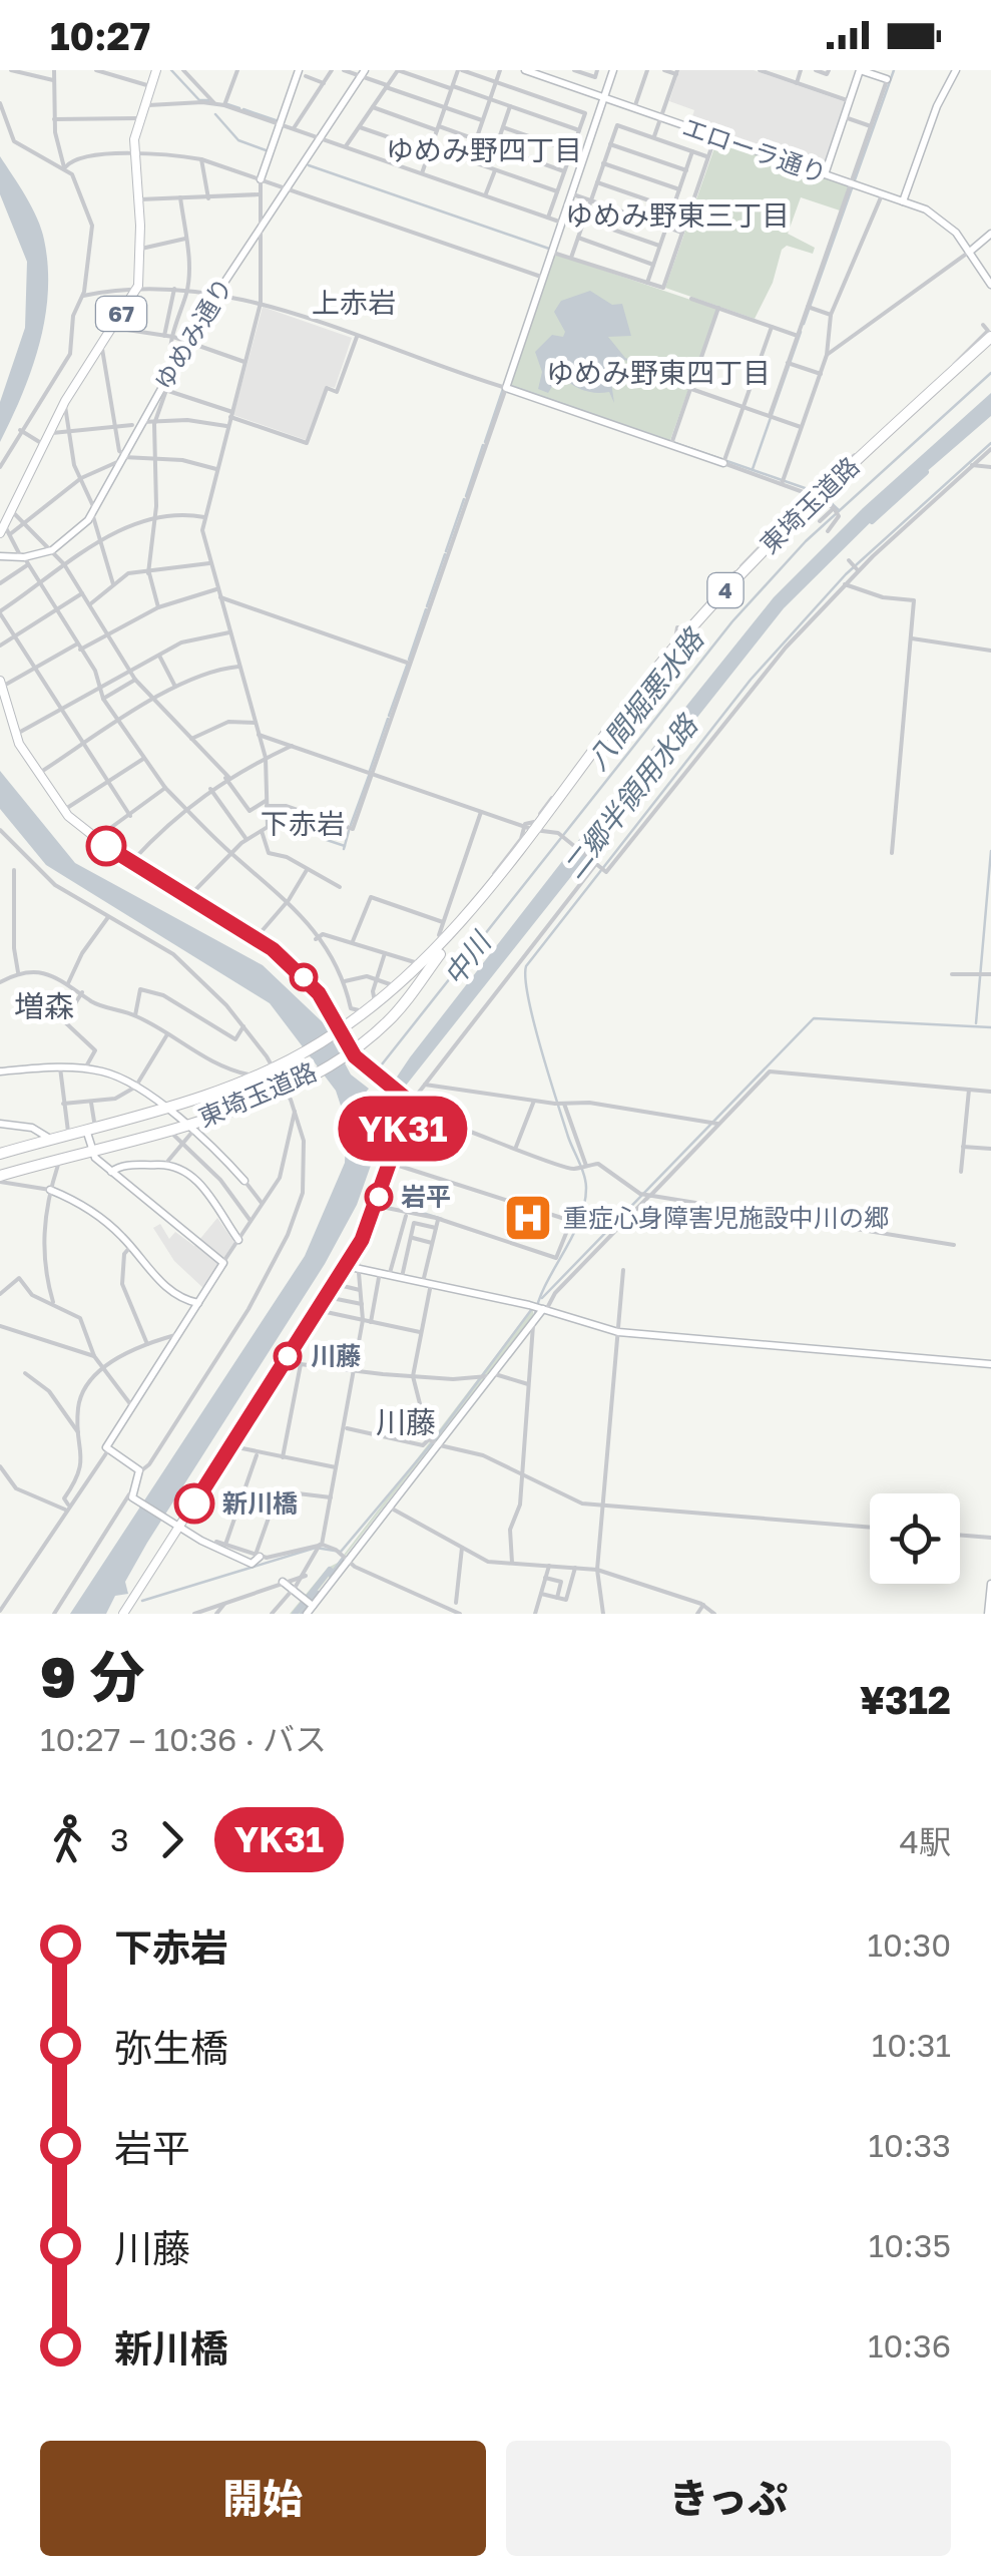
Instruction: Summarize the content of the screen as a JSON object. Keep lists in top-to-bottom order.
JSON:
{
  "streets": {
    "highway": ["東埼玉道路", "4"],
    "main road": ["67"],
    "street": ["エローラ通り", "ゆめみ通り"]
  },
  "districts": [
    "ゆめみ野四丁目",
    "ゆめみ野東三丁目",
    "上赤岩",
    "ゆめみ野東四丁目",
    "下赤岩",
    "増森",
    "川藤"
  ],
  "water": ["八間堀悪水路", "二郷半領用水路", "中川"],
  "places": {
    "other": ["岩平", "川藤", "新川橋"],
    "hospital": ["重症心身障害児施設中川の郷"]
  },
  "lines": ["bus line YK31"],
  "page": {
    "status": "10:27",
    "on_map": "YK31",
    "heading": ["9 分", "10:27 – 10:36 · バス", "¥312"],
    "legs": ["3", "YK31", "4駅"],
    "list": [
      {
        "name": "下赤岩",
        "value": "10:30"
      },
      {
        "name": "弥生橋",
        "value": "10:31"
      },
      {
        "name": "岩平",
        "value": "10:33"
      },
      {
        "name": "川藤",
        "value": "10:35"
      },
      {
        "name": "新川橋",
        "value": "10:36"
      }
    ],
    "buttons": ["開始", "きっぷ"]
  }
}
